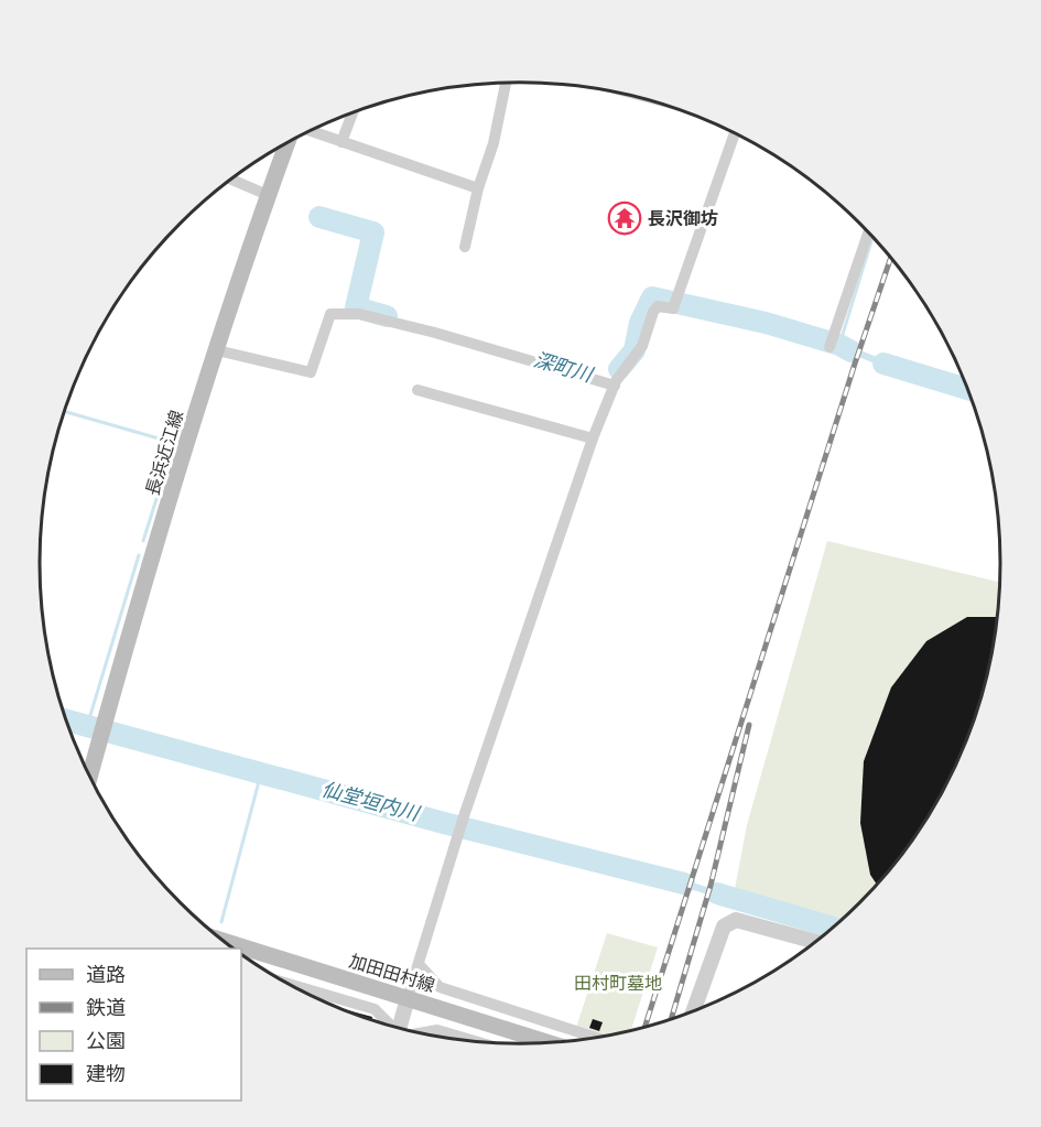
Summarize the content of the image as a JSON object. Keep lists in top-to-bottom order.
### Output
{
  "streets": {
    "main road": ["長浜近江線", "加田田村線"]
  },
  "water": ["深町川", "仙堂垣内川"],
  "parks": ["田村町墓地"],
  "places": {
    "temple": ["長沢御坊"]
  },
  "legend": [
    "道路",
    "鉄道",
    "公園",
    "建物"
  ]
}
